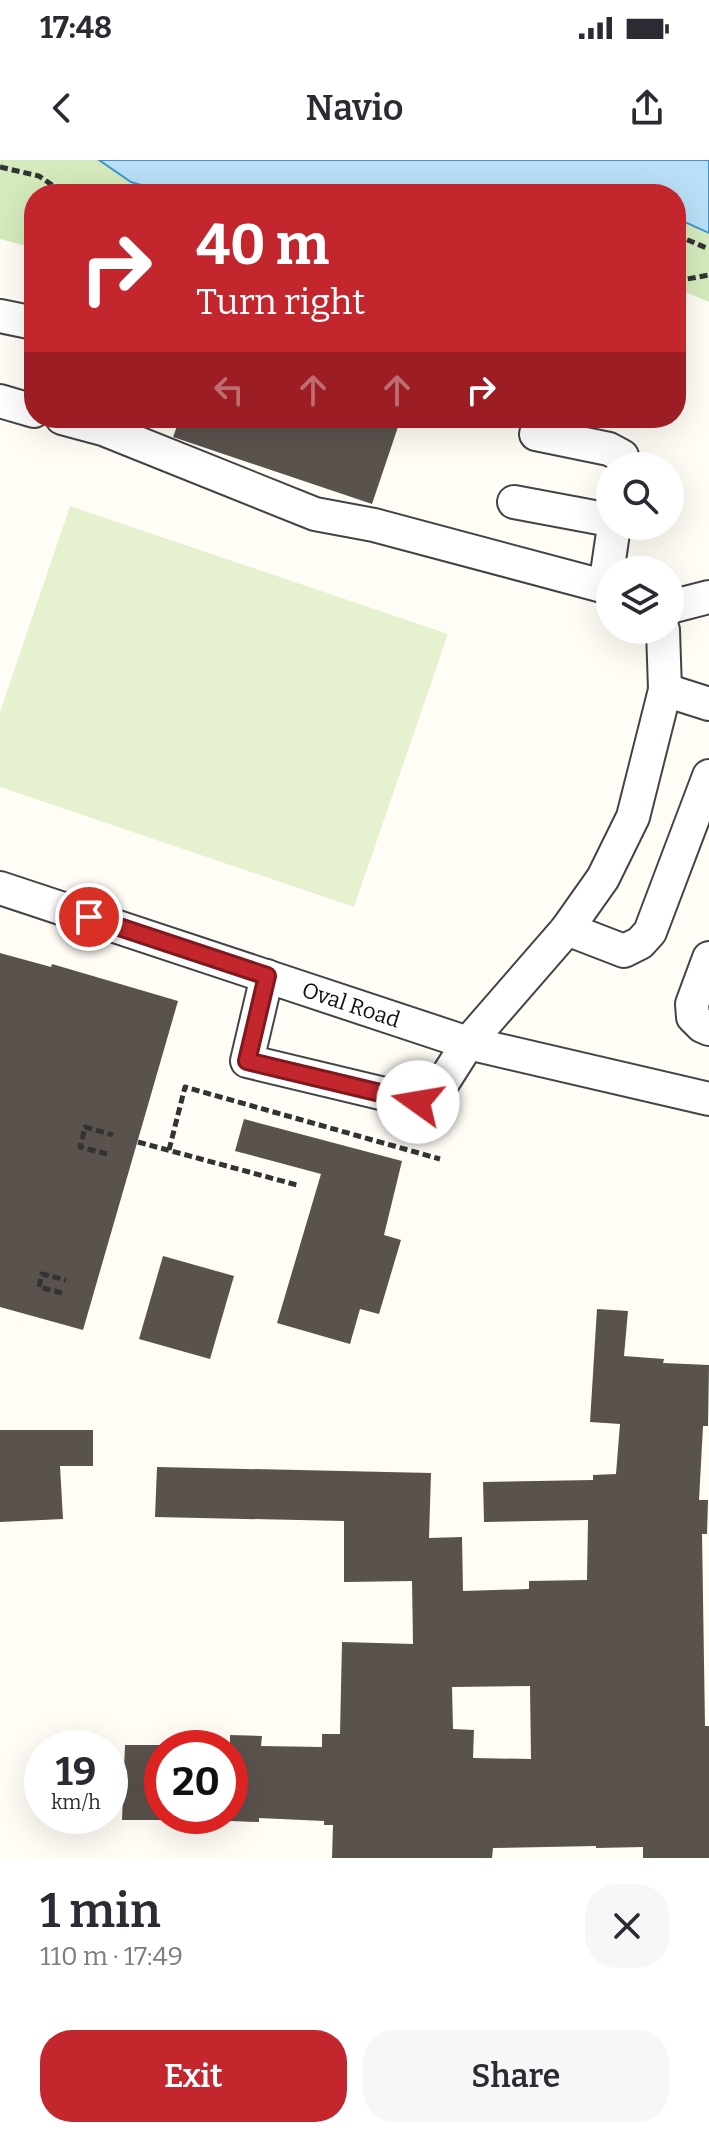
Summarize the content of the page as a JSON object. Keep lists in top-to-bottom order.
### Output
{
  "streets": {
    "lane": ["Oval Road"]
  },
  "page": {
    "status": "17:48",
    "header": "Navio",
    "turn": ["40 m", "Turn right"],
    "speed": "19 km/h",
    "limit": "20",
    "heading": ["1 min", "110 m · 17:49"],
    "buttons": ["Exit", "Share"]
  }
}
